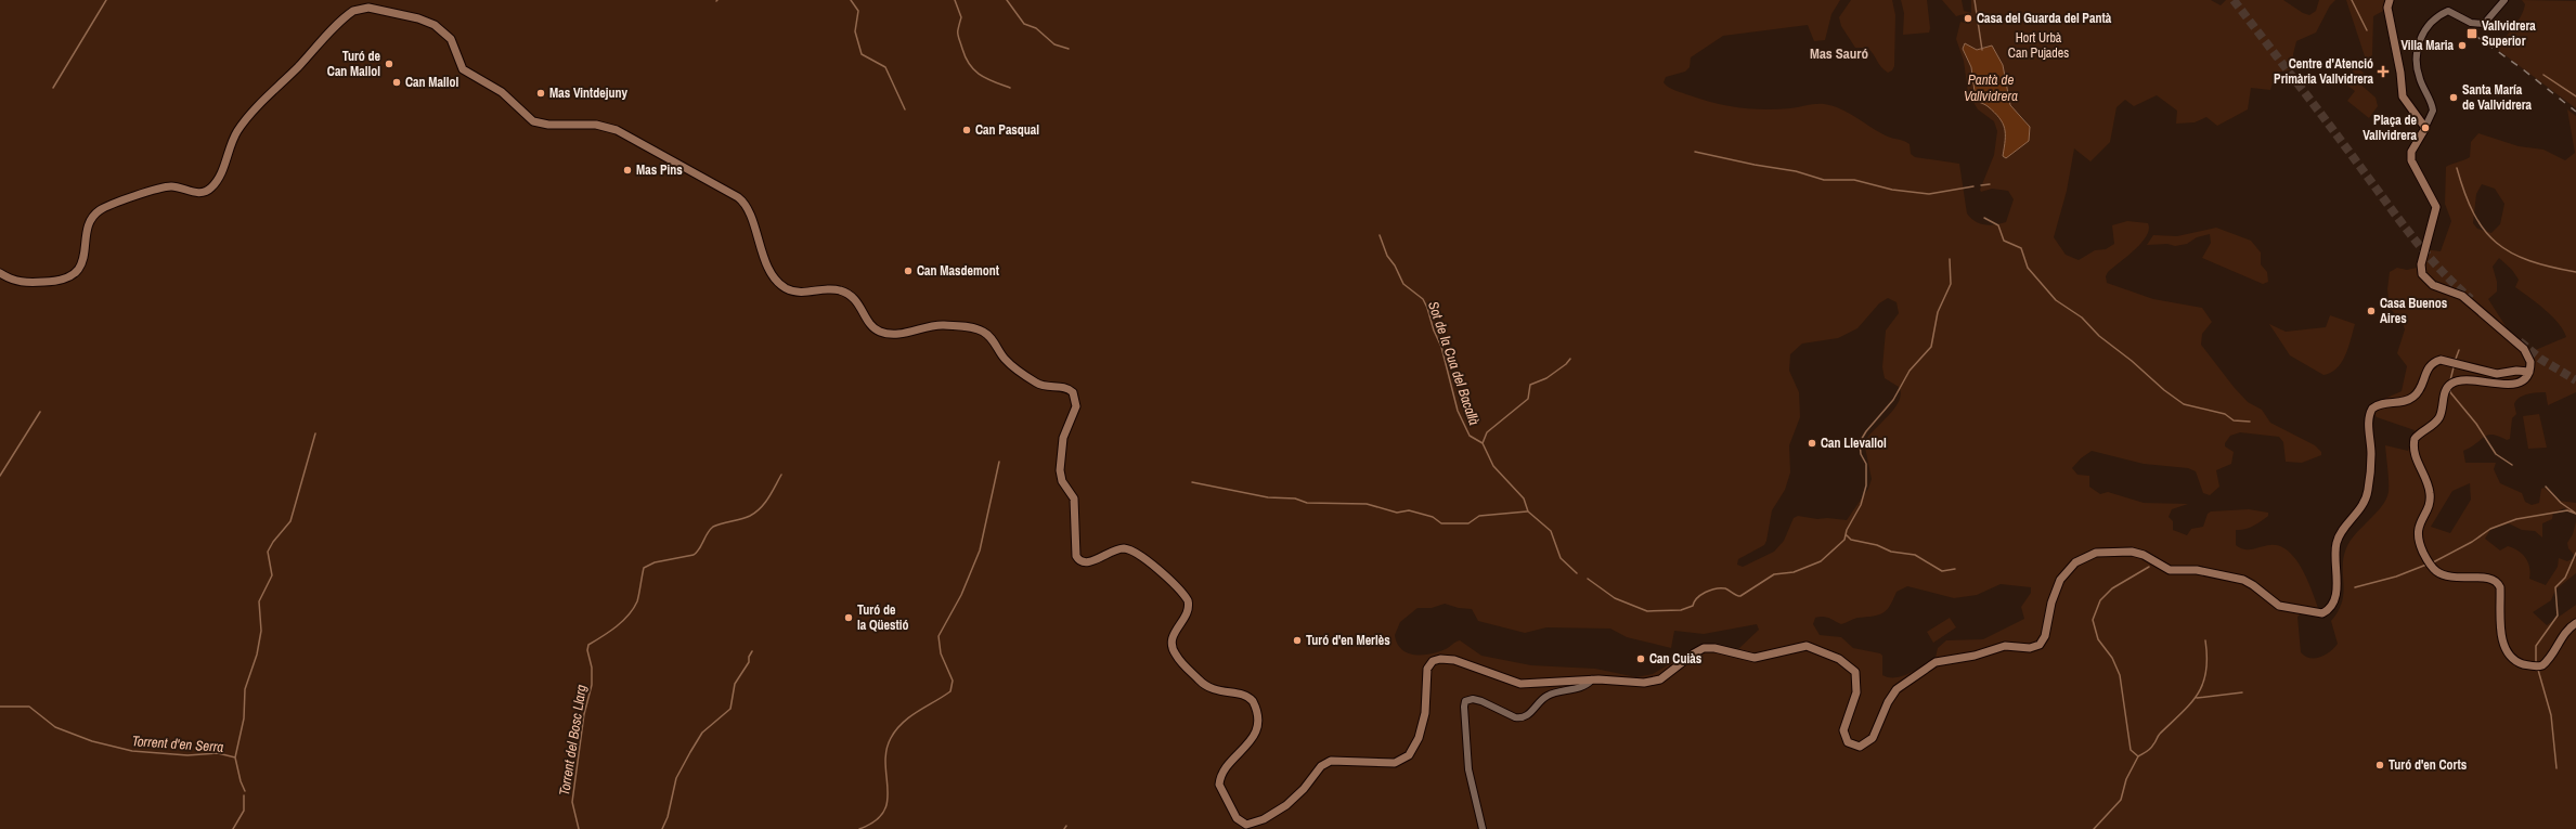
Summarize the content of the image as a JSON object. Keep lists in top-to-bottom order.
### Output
{
  "districts": ["Mas Sauró"],
  "water": [
    "Pantà de Vallvidrera",
    "Sot de la Cua del Bacallà",
    "Torrent del Bosc Llarg",
    "Torrent d'en Serra"
  ],
  "parks": ["Hort Urbà Can Pujades"],
  "places": {
    "other": [
      "Casa del Guarda del Pantà",
      "Villa Maria",
      "Turó de Can Mallol",
      "Can Mallol",
      "Mas Vintdejuny",
      "Santa María de Vallvidrera",
      "Plaça de Vallvidrera",
      "Can Pasqual",
      "Mas Pins",
      "Can Masdemont",
      "Casa Buenos Aires",
      "Can Llevallol",
      "Turó de la Qüestió",
      "Turó d'en Merlès",
      "Can Cuiàs",
      "Turó d'en Corts"
    ],
    "transit": ["Vallvidrera Superior"],
    "health": ["Centre d'Atenció Primària Vallvidrera"]
  }
}
